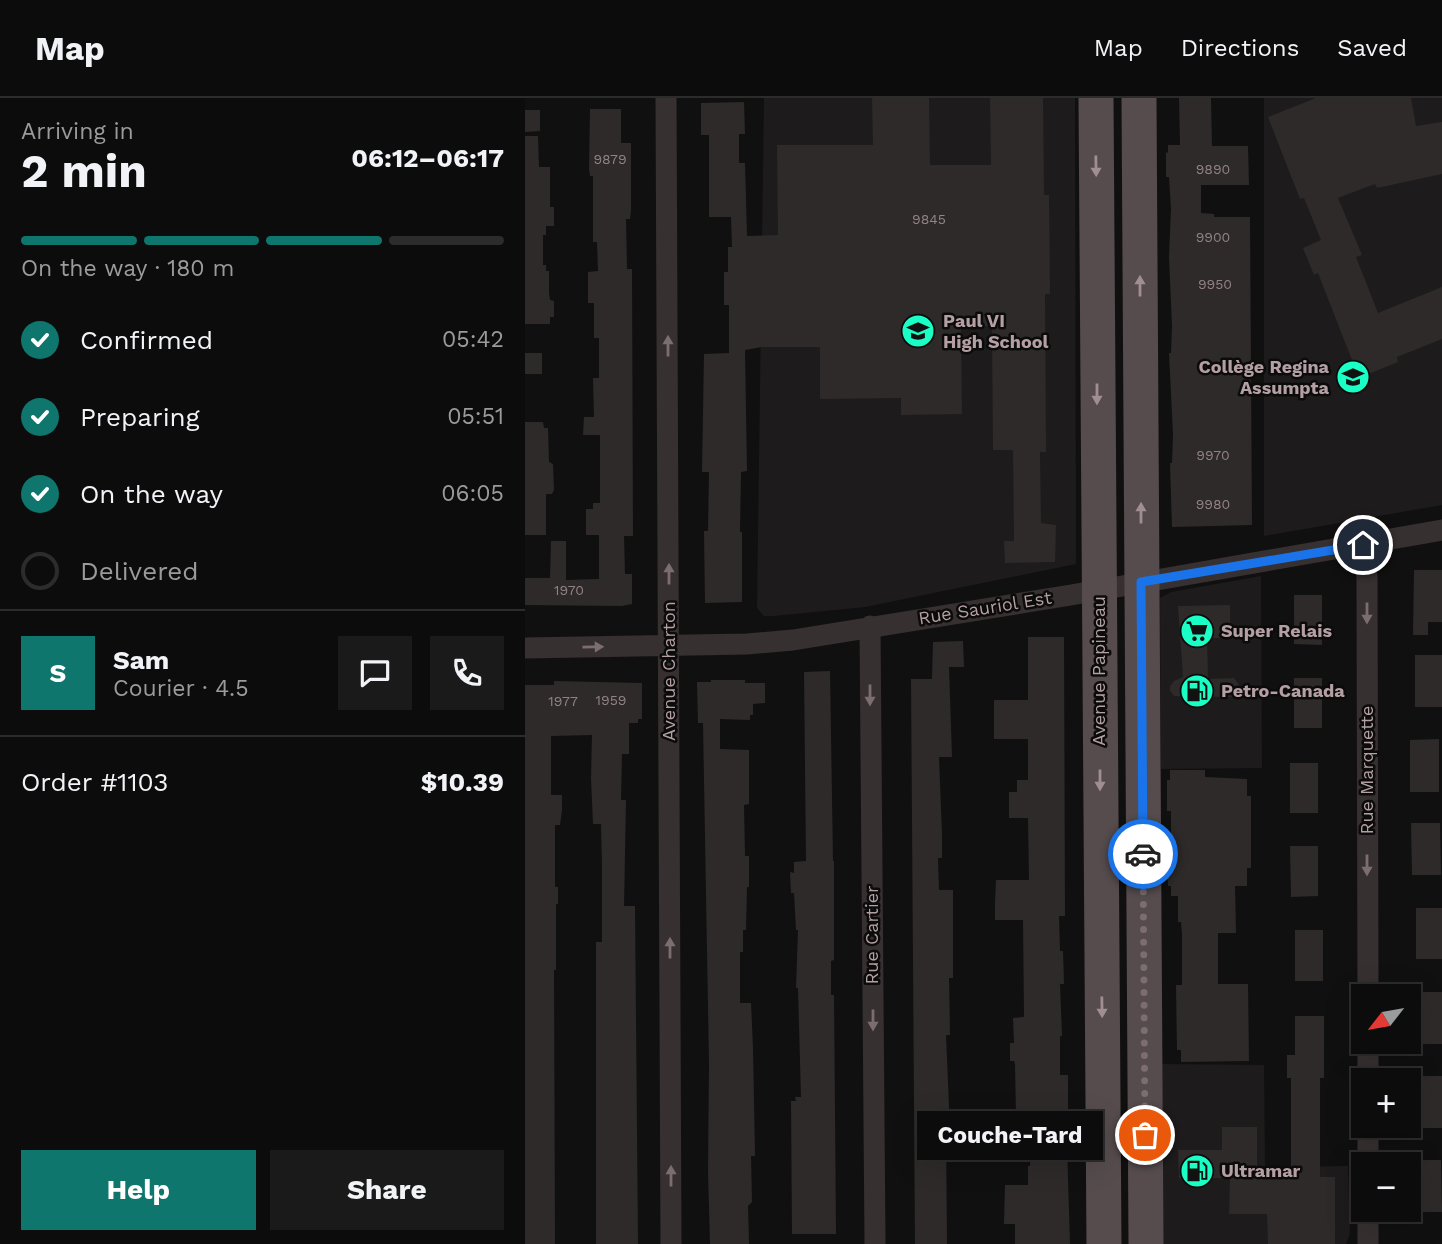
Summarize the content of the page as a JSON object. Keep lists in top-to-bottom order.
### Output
{
  "streets": {
    "main road": ["Avenue Papineau"],
    "street": [
      "Rue Sauriol Est",
      "Avenue Charton",
      "Rue Marquette",
      "Rue Cartier"
    ]
  },
  "crossings": [
    ["Rue Sauriol Est", "Avenue Charton"],
    ["Rue Sauriol Est", "Avenue Papineau"],
    ["Rue Sauriol Est", "Rue Marquette"],
    ["Rue Sauriol Est", "Rue Cartier"]
  ],
  "one_way": ["Avenue Charton", "Rue Marquette", "Rue Cartier"],
  "places": {
    "school or university": ["Paul VI High School", "Collège Regina Assumpta"],
    "supermarket": ["Super Relais"],
    "fuel station": ["Petro-Canada", "Ultramar"],
    "other": ["Couche-Tard"]
  },
  "house_numbers": [
    "9879",
    "9890",
    "9845",
    "9900",
    "9950",
    "9970",
    "9980",
    "1970",
    "1959",
    "1977"
  ],
  "north": "bottom left",
  "page": {
    "header": "Map",
    "nav": ["Map", "Directions", "Saved"],
    "heading": ["2 min", "Arriving in", "06:12–06:17"],
    "panel": [
      "Sam",
      "Courier · 4.5",
      "Order #1103",
      "$10.39"
    ],
    "bar": "On the way · 180 m",
    "list": [
      ["Confirmed", "05:42"],
      ["Preparing", "05:51"],
      ["On the way", "06:05"],
      "Delivered"
    ],
    "round": "S",
    "map_buttons": ["+", "−"],
    "bubble": "Couche-Tard",
    "buttons": ["Help", "Share"]
  }
}
